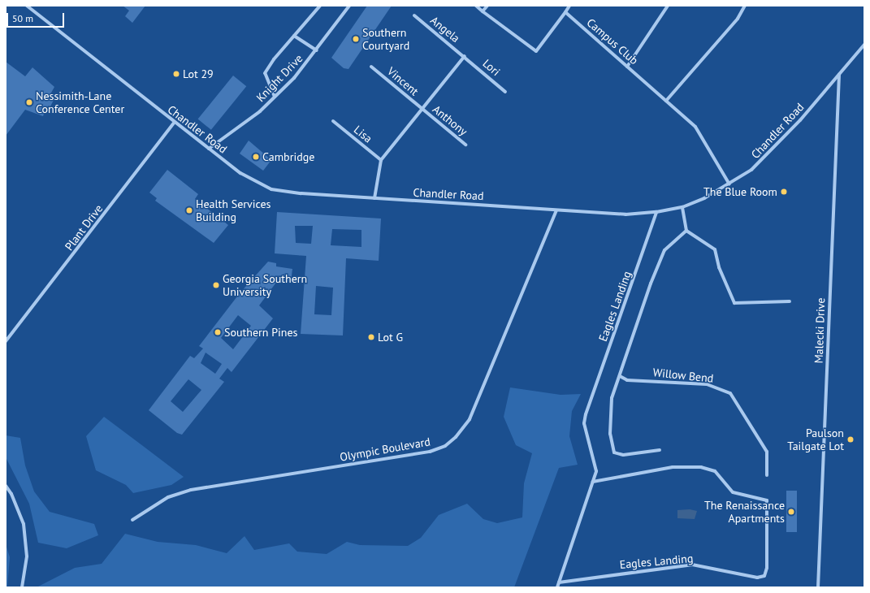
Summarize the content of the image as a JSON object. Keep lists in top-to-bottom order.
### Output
{
  "streets": {
    "street": [
      "Angela",
      "Campus Club",
      "Lori",
      "Knight Drive",
      "Vincent",
      "Anthony",
      "Chandler Road",
      "Lisa",
      "Plant Drive",
      "Eagles Landing",
      "Malecki Drive",
      "Willow Bend",
      "Olympic Boulevard"
    ]
  },
  "crossings": [
    ["Angela", "Lori"],
    ["Campus Club", "Chandler Road"],
    ["Knight Drive", "Chandler Road"],
    ["Vincent", "Anthony"],
    ["Chandler Road", "Plant Drive"],
    ["Chandler Road", "Eagles Landing"],
    ["Chandler Road", "Malecki Drive"],
    ["Chandler Road", "Olympic Boulevard"]
  ],
  "places": [
    "Southern Courtyard",
    "Lot 29",
    "Nessimith-Lane Conference Center",
    "Cambridge",
    "The Blue Room",
    "Health Services Building",
    "Georgia Southern University",
    "Southern Pines",
    "Lot G",
    "Paulson Tailgate Lot",
    "The Renaissance Apartments"
  ],
  "scale_bar": "50 m"
}
